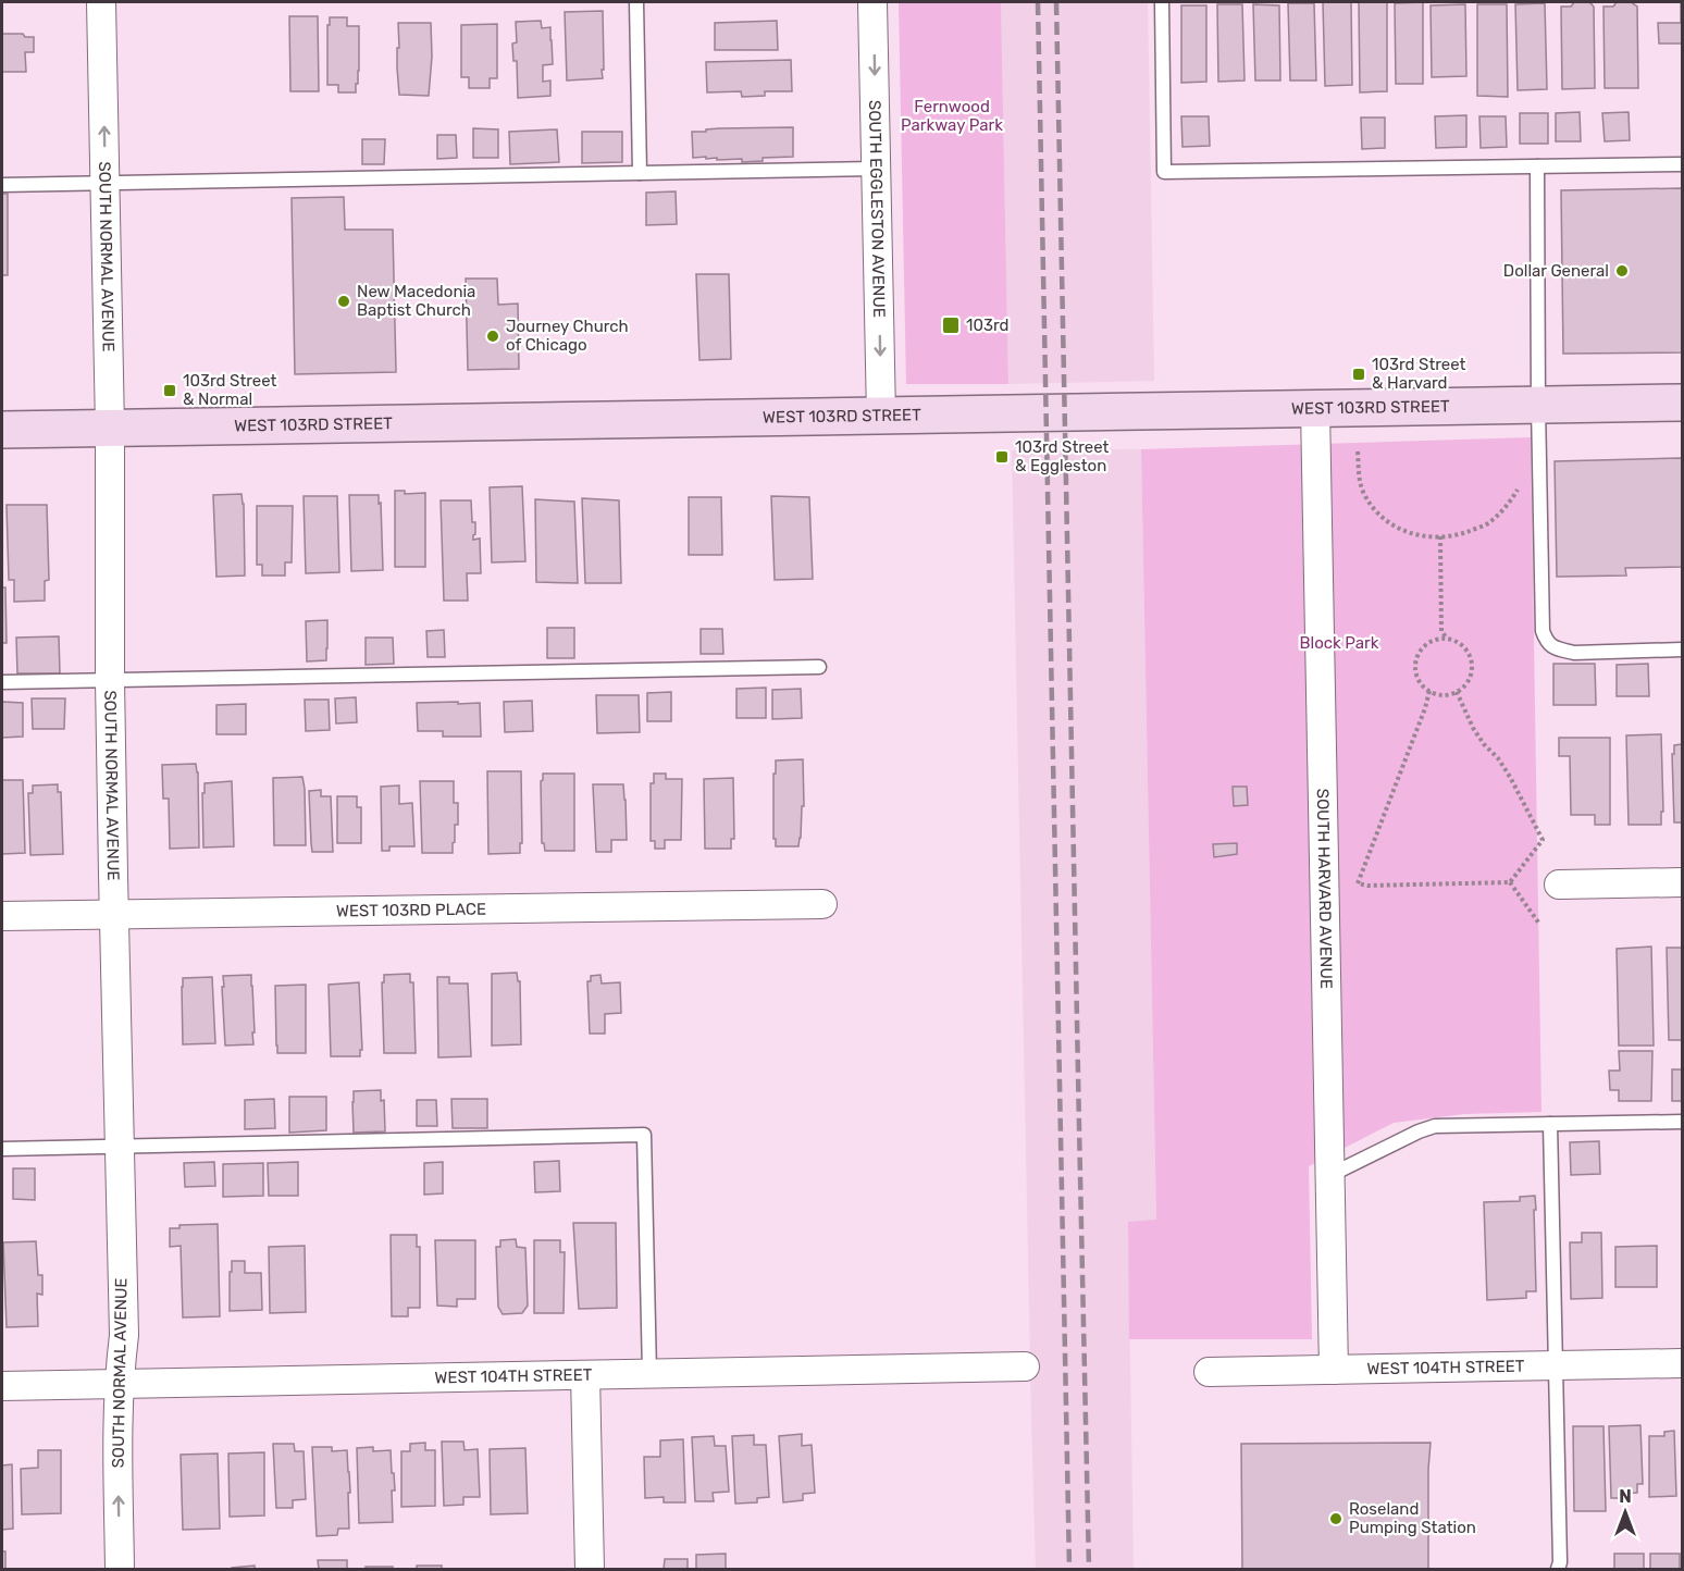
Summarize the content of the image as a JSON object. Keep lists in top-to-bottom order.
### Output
{
  "streets": {
    "main road": ["WEST 103RD STREET"],
    "street": [
      "SOUTH EGGLESTON AVENUE",
      "SOUTH NORMAL AVENUE",
      "SOUTH HARVARD AVENUE",
      "WEST 103RD PLACE",
      "WEST 104TH STREET"
    ]
  },
  "crossings": [
    ["SOUTH EGGLESTON AVENUE", "WEST 103RD STREET"],
    ["SOUTH NORMAL AVENUE", "WEST 103RD STREET"],
    ["SOUTH NORMAL AVENUE", "WEST 103RD PLACE"],
    ["SOUTH NORMAL AVENUE", "WEST 104TH STREET"],
    ["WEST 103RD STREET", "SOUTH HARVARD AVENUE"],
    ["SOUTH HARVARD AVENUE", "WEST 104TH STREET"]
  ],
  "one_way": ["SOUTH EGGLESTON AVENUE"],
  "parks": ["Fernwood Parkway Park", "Block Park"],
  "places": {
    "other": [
      "Dollar General",
      "New Macedonia Baptist Church",
      "Journey Church of Chicago",
      "Roseland Pumping Station"
    ],
    "transit": [
      "103rd",
      "103rd Street & Harvard",
      "103rd Street & Normal",
      "103rd Street & Eggleston"
    ]
  },
  "north": "top"
}
